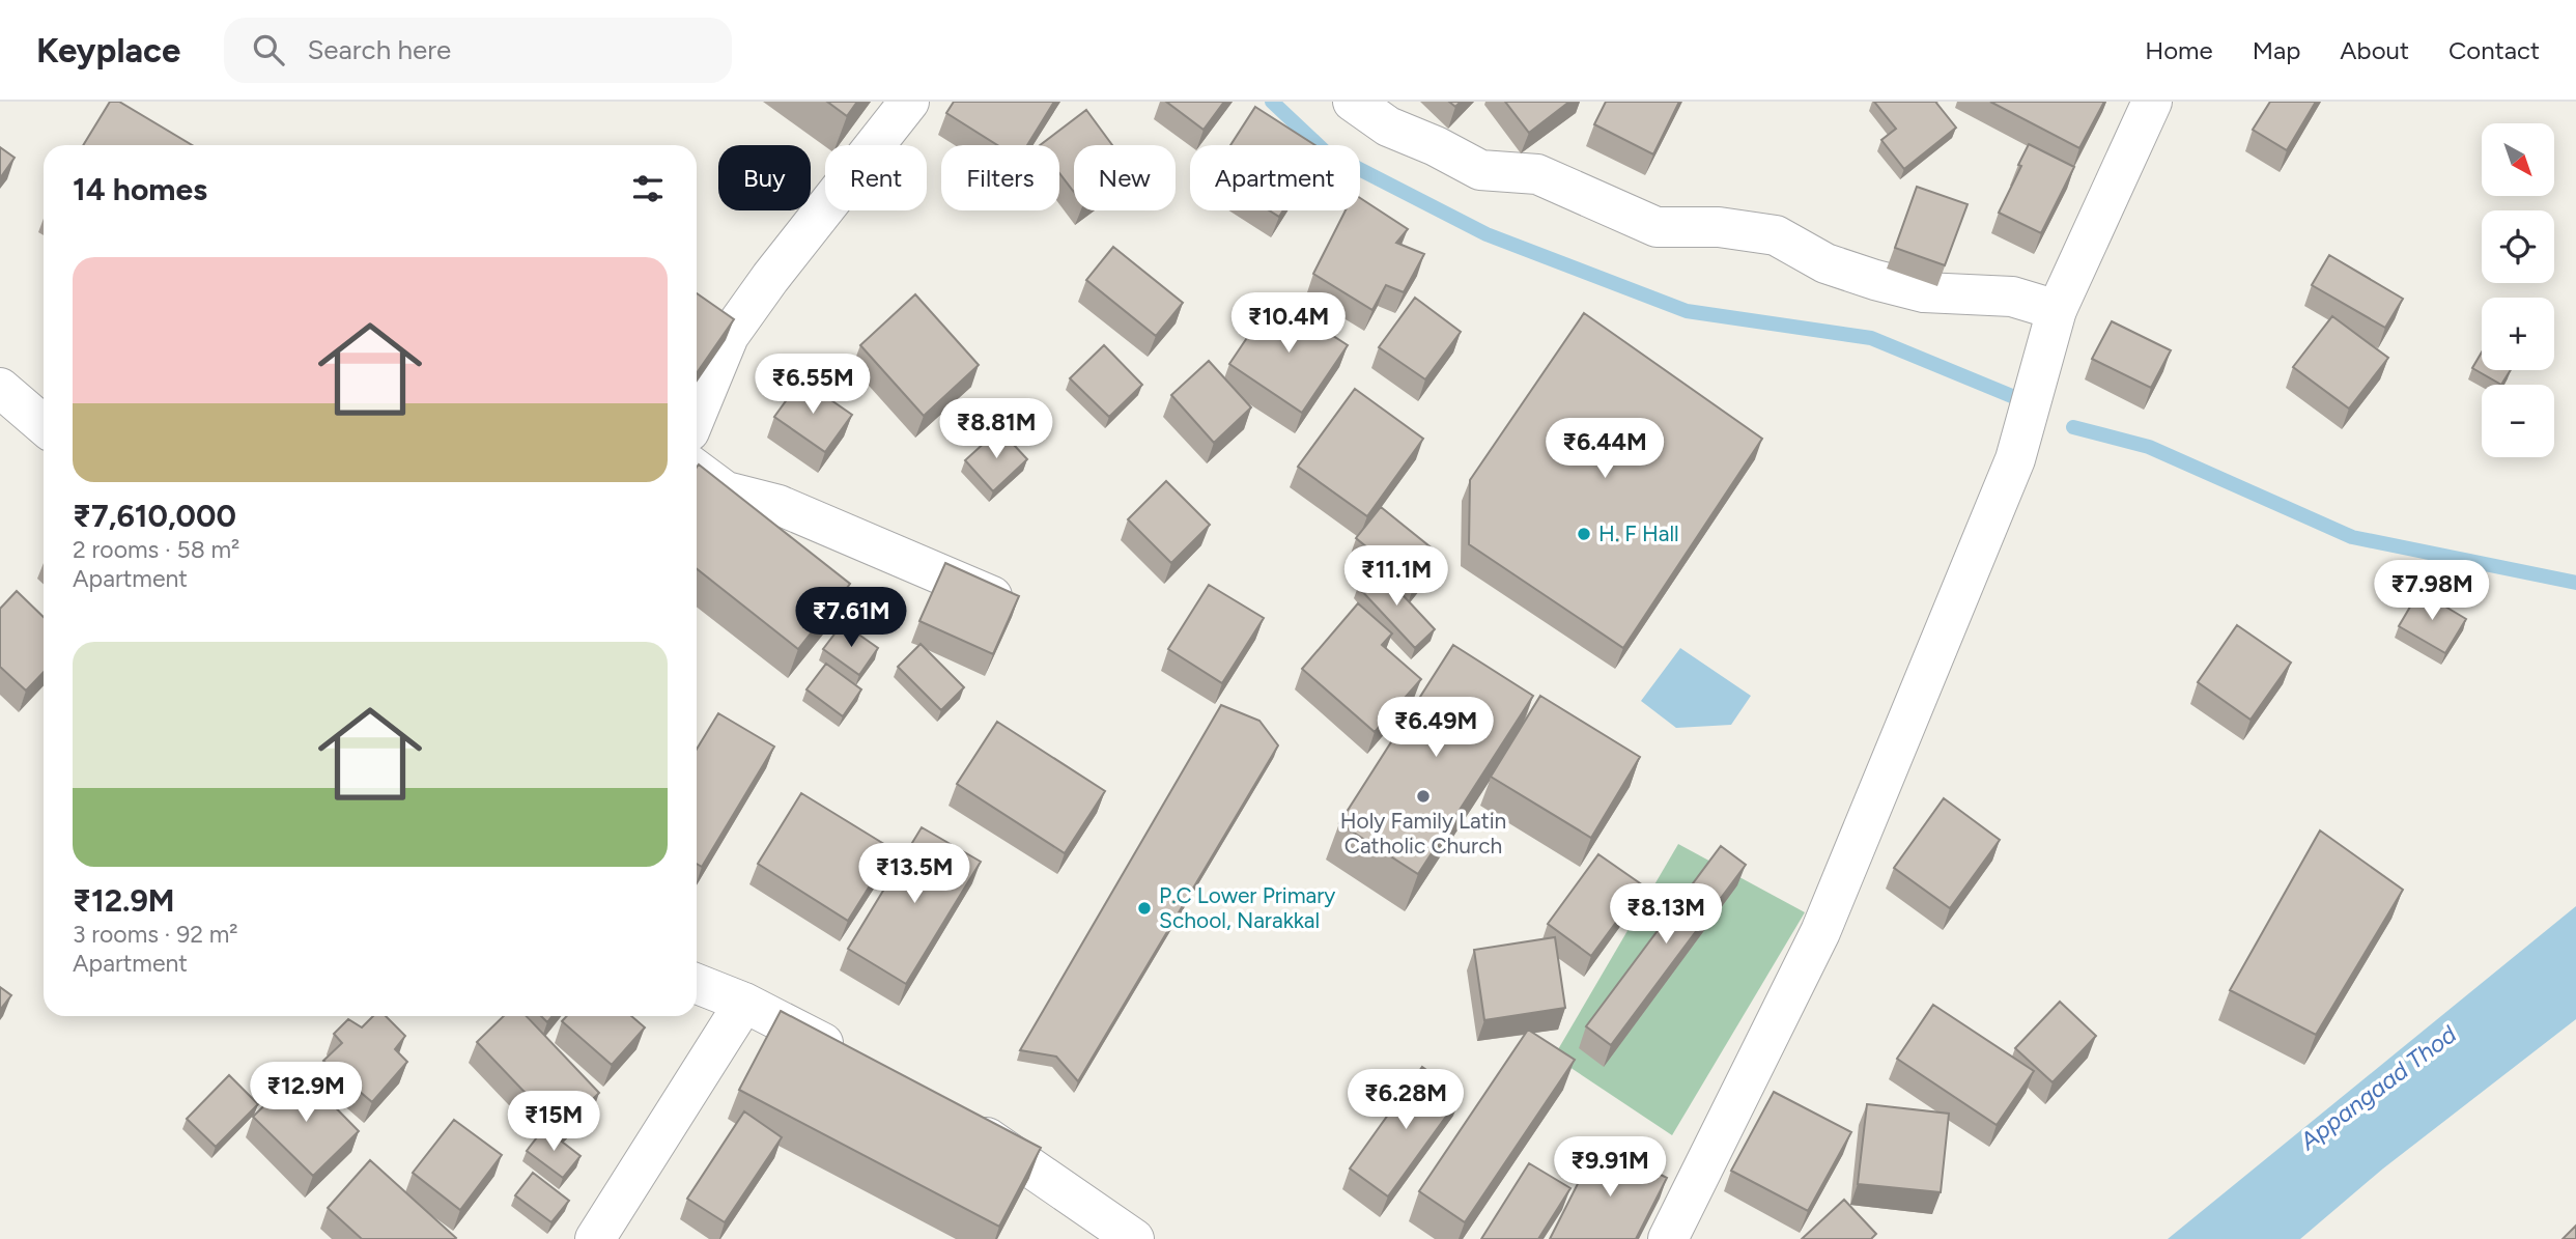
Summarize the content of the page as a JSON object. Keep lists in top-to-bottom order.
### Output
{
  "water": ["Appangaad Thod"],
  "places": ["H. F Hall", "Holy Family Latin Catholic Church", "P.C Lower Primary School, Narakkal"],
  "north": "bottom right",
  "page": {
    "header": "Keyplace",
    "search": "Search here",
    "nav": [
      "Home",
      "Map",
      "About",
      "Contact"
    ],
    "map_buttons": ["+", "−"],
    "chip": [
      "Buy",
      "Rent",
      "Filters",
      "New",
      "Apartment"
    ],
    "heading": "14 homes",
    "list": [
      {
        "name": "₹7,610,000",
        "note": "2 rooms · 58 m² · Apartment"
      },
      {
        "name": "₹12.9M",
        "note": "3 rooms · 92 m² · Apartment"
      }
    ],
    "price": [
      "₹10.4M",
      "₹6.55M",
      "₹8.81M",
      "₹6.44M",
      "₹11.1M",
      "₹7.98M",
      "₹7.61M",
      "₹6.49M",
      "₹13.5M",
      "₹8.13M",
      "₹12.9M",
      "₹6.28M",
      "₹15M",
      "₹9.91M"
    ]
  }
}
